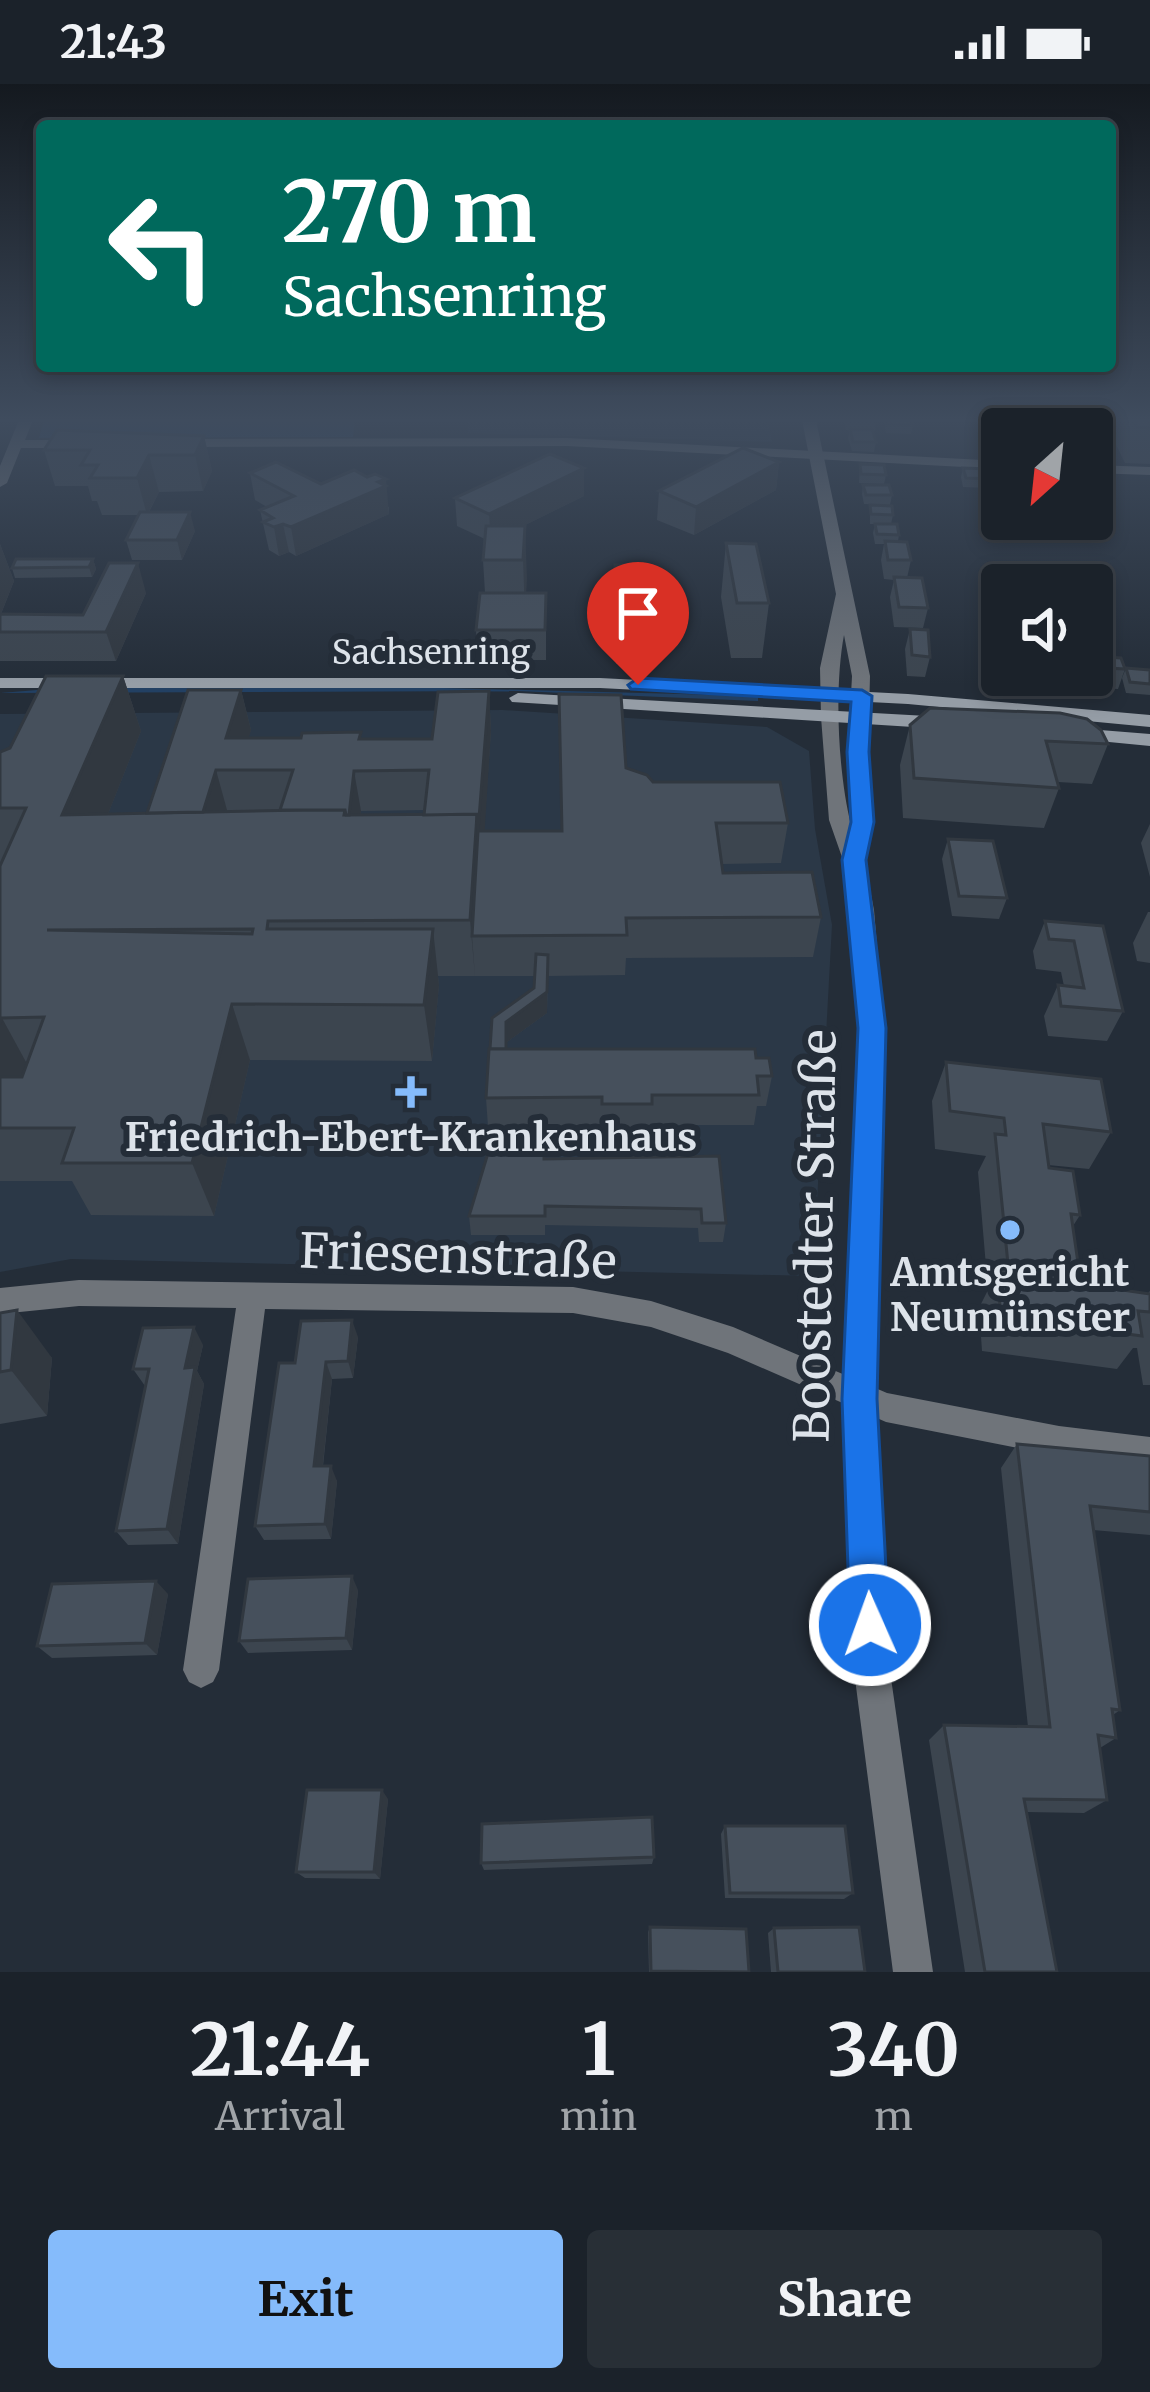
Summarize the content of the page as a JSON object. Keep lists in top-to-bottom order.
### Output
{
  "streets": {
    "main road": ["Sachsenring"],
    "street": ["Boostedter Straße", "Friesenstraße"]
  },
  "crossings": [
    ["Sachsenring", "Boostedter Straße"],
    ["Boostedter Straße", "Friesenstraße"]
  ],
  "places": {
    "health": ["Friedrich-Ebert-Krankenhaus"],
    "other": ["Amtsgericht Neumünster"]
  },
  "north": "bottom left",
  "page": {
    "status": "21:43",
    "turn": ["270 m", "Sachsenring"],
    "eta": [
      "21:44",
      "Arrival",
      "1",
      "min",
      "340",
      "m"
    ],
    "buttons": ["Exit", "Share"]
  }
}
